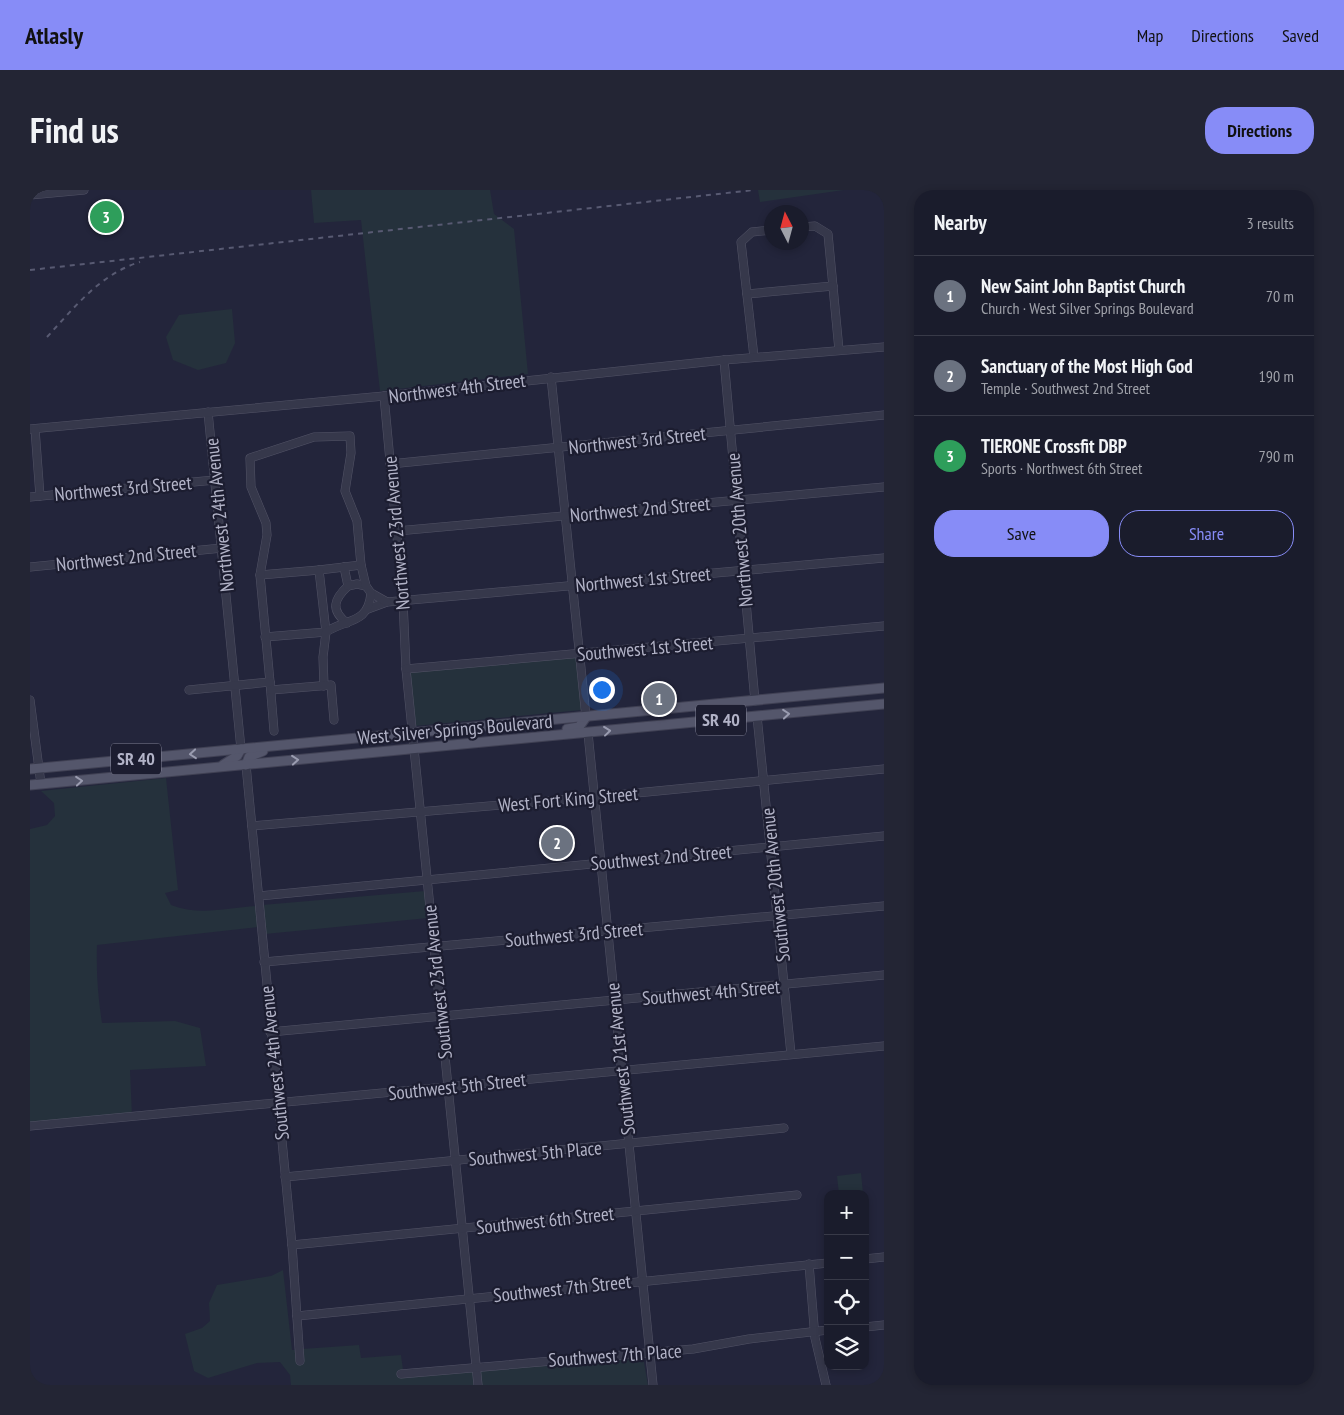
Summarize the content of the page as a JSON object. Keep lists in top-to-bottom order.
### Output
{
  "streets": {
    "main road": ["SR 40", "West Silver Springs Boulevard"],
    "street": [
      "Northwest 4th Street",
      "Northwest 3rd Street",
      "Northwest 2nd Street",
      "Northwest 24th Avenue",
      "Northwest 20th Avenue",
      "Northwest 23rd Avenue",
      "Northwest 1st Street",
      "Southwest 1st Street",
      "West Fort King Street",
      "Southwest 2nd Street",
      "Southwest 20th Avenue",
      "Southwest 3rd Street",
      "Southwest 23rd Avenue",
      "Southwest 4th Street",
      "Southwest 21st Avenue",
      "Southwest 24th Avenue",
      "Southwest 5th Street",
      "Southwest 5th Place",
      "Southwest 6th Street",
      "Southwest 7th Street",
      "Southwest 7th Place"
    ]
  },
  "crossings": [
    ["Northwest 4th Street", "Northwest 24th Avenue"],
    ["Northwest 4th Street", "Northwest 20th Avenue"],
    ["Northwest 4th Street", "Northwest 23rd Avenue"],
    ["Northwest 3rd Street", "Northwest 24th Avenue"],
    ["Northwest 3rd Street", "Northwest 20th Avenue"],
    ["Northwest 3rd Street", "Northwest 23rd Avenue"],
    ["Northwest 2nd Street", "Northwest 24th Avenue"],
    ["Northwest 2nd Street", "Northwest 20th Avenue"],
    ["Northwest 2nd Street", "Northwest 23rd Avenue"],
    ["Northwest 20th Avenue", "Northwest 1st Street"],
    ["Northwest 20th Avenue", "Southwest 1st Street"],
    ["Northwest 20th Avenue", "West Silver Springs Boulevard"],
    ["Northwest 23rd Avenue", "Northwest 1st Street"],
    ["Northwest 23rd Avenue", "Southwest 1st Street"],
    ["Northwest 23rd Avenue", "Southwest 23rd Avenue"],
    ["Southwest 1st Street", "Southwest 23rd Avenue"],
    ["West Silver Springs Boulevard", "Southwest 20th Avenue"],
    ["West Silver Springs Boulevard", "Southwest 23rd Avenue"],
    ["West Silver Springs Boulevard", "Southwest 21st Avenue"],
    ["West Silver Springs Boulevard", "Southwest 24th Avenue"],
    ["West Fort King Street", "Southwest 20th Avenue"],
    ["West Fort King Street", "Southwest 23rd Avenue"],
    ["West Fort King Street", "Southwest 21st Avenue"],
    ["West Fort King Street", "Southwest 24th Avenue"],
    ["Southwest 2nd Street", "Southwest 20th Avenue"],
    ["Southwest 2nd Street", "Southwest 23rd Avenue"],
    ["Southwest 2nd Street", "Southwest 21st Avenue"],
    ["Southwest 2nd Street", "Southwest 24th Avenue"],
    ["Southwest 20th Avenue", "Southwest 3rd Street"],
    ["Southwest 20th Avenue", "Southwest 4th Street"],
    ["Southwest 20th Avenue", "Southwest 5th Street"],
    ["Southwest 3rd Street", "Southwest 23rd Avenue"],
    ["Southwest 3rd Street", "Southwest 21st Avenue"],
    ["Southwest 3rd Street", "Southwest 24th Avenue"],
    ["Southwest 23rd Avenue", "Southwest 4th Street"],
    ["Southwest 23rd Avenue", "Southwest 5th Street"],
    ["Southwest 23rd Avenue", "Southwest 5th Place"],
    ["Southwest 23rd Avenue", "Southwest 6th Street"],
    ["Southwest 23rd Avenue", "Southwest 7th Street"],
    ["Southwest 23rd Avenue", "Southwest 7th Place"],
    ["Southwest 4th Street", "Southwest 21st Avenue"],
    ["Southwest 4th Street", "Southwest 24th Avenue"],
    ["Southwest 21st Avenue", "Southwest 5th Street"],
    ["Southwest 21st Avenue", "Southwest 5th Place"],
    ["Southwest 21st Avenue", "Southwest 6th Street"],
    ["Southwest 21st Avenue", "Southwest 7th Street"],
    ["Southwest 21st Avenue", "Southwest 7th Place"],
    ["Southwest 24th Avenue", "Southwest 5th Street"],
    ["Southwest 24th Avenue", "Southwest 5th Place"],
    ["Southwest 24th Avenue", "Southwest 6th Street"],
    ["Southwest 24th Avenue", "Southwest 7th Street"]
  ],
  "north": "top",
  "page": {
    "header": "Atlasly",
    "nav": ["Map", "Directions", "Saved"],
    "title": "Find us",
    "buttons": [
      "Directions",
      ["Save", "Share"]
    ],
    "heading": ["Nearby", "3 results"],
    "pins": ["3", "1", "2"],
    "list": [
      {
        "mark": "1",
        "name": "New Saint John Baptist Church",
        "note": "Church · West Silver Springs Boulevard",
        "value": "70 m"
      },
      {
        "mark": "2",
        "name": "Sanctuary of the Most High God",
        "note": "Temple · Southwest 2nd Street",
        "value": "190 m"
      },
      {
        "mark": "3",
        "name": "TIERONE Crossfit DBP",
        "note": "Sports · Northwest 6th Street",
        "value": "790 m"
      }
    ],
    "map_buttons": ["+", "−"]
  }
}
